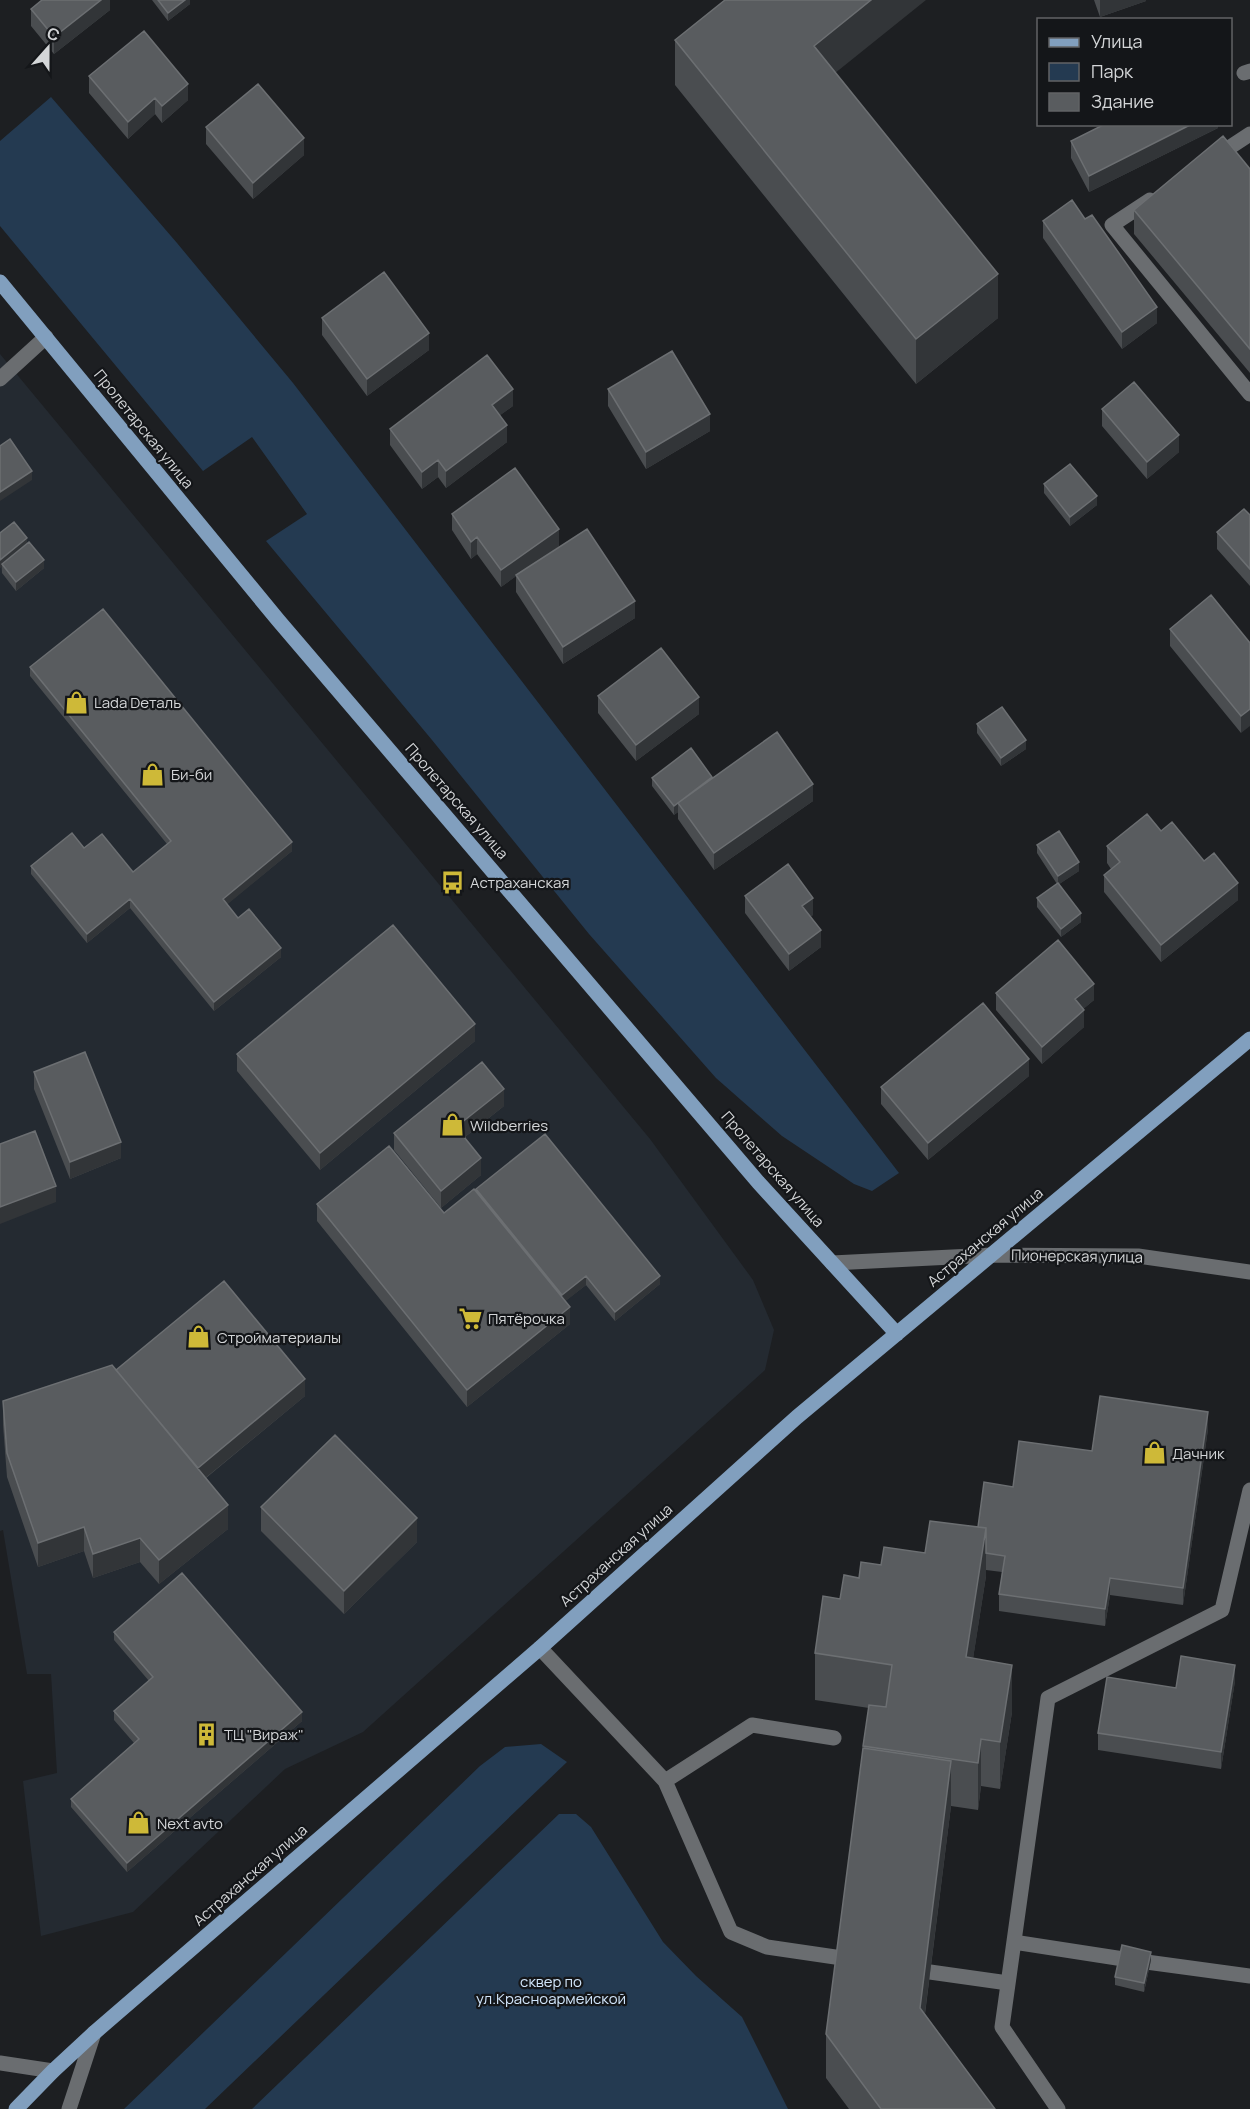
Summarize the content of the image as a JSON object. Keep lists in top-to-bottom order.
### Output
{
  "streets": {
    "main road": ["Пролетарская улица", "Астраханская улица", "Пионерская улица"]
  },
  "crossings": [
    ["Пролетарская улица", "Астраханская улица"],
    ["Пролетарская улица", "Пионерская улица"],
    ["Астраханская улица", "Пионерская улица"]
  ],
  "parks": ["сквер по ул.Красноармейской"],
  "places": {
    "shop": [
      "Lada Dеталь",
      "Би-би",
      "Wildberries",
      "Стройматериалы",
      "Дачник",
      "Next avto"
    ],
    "bus stop": ["Астраханская"],
    "supermarket": ["Пятёрочка"],
    "building": ["ТЦ \"Вираж\""]
  },
  "legend": ["Улица", "Парк", "Здание"],
  "north": "top"
}
